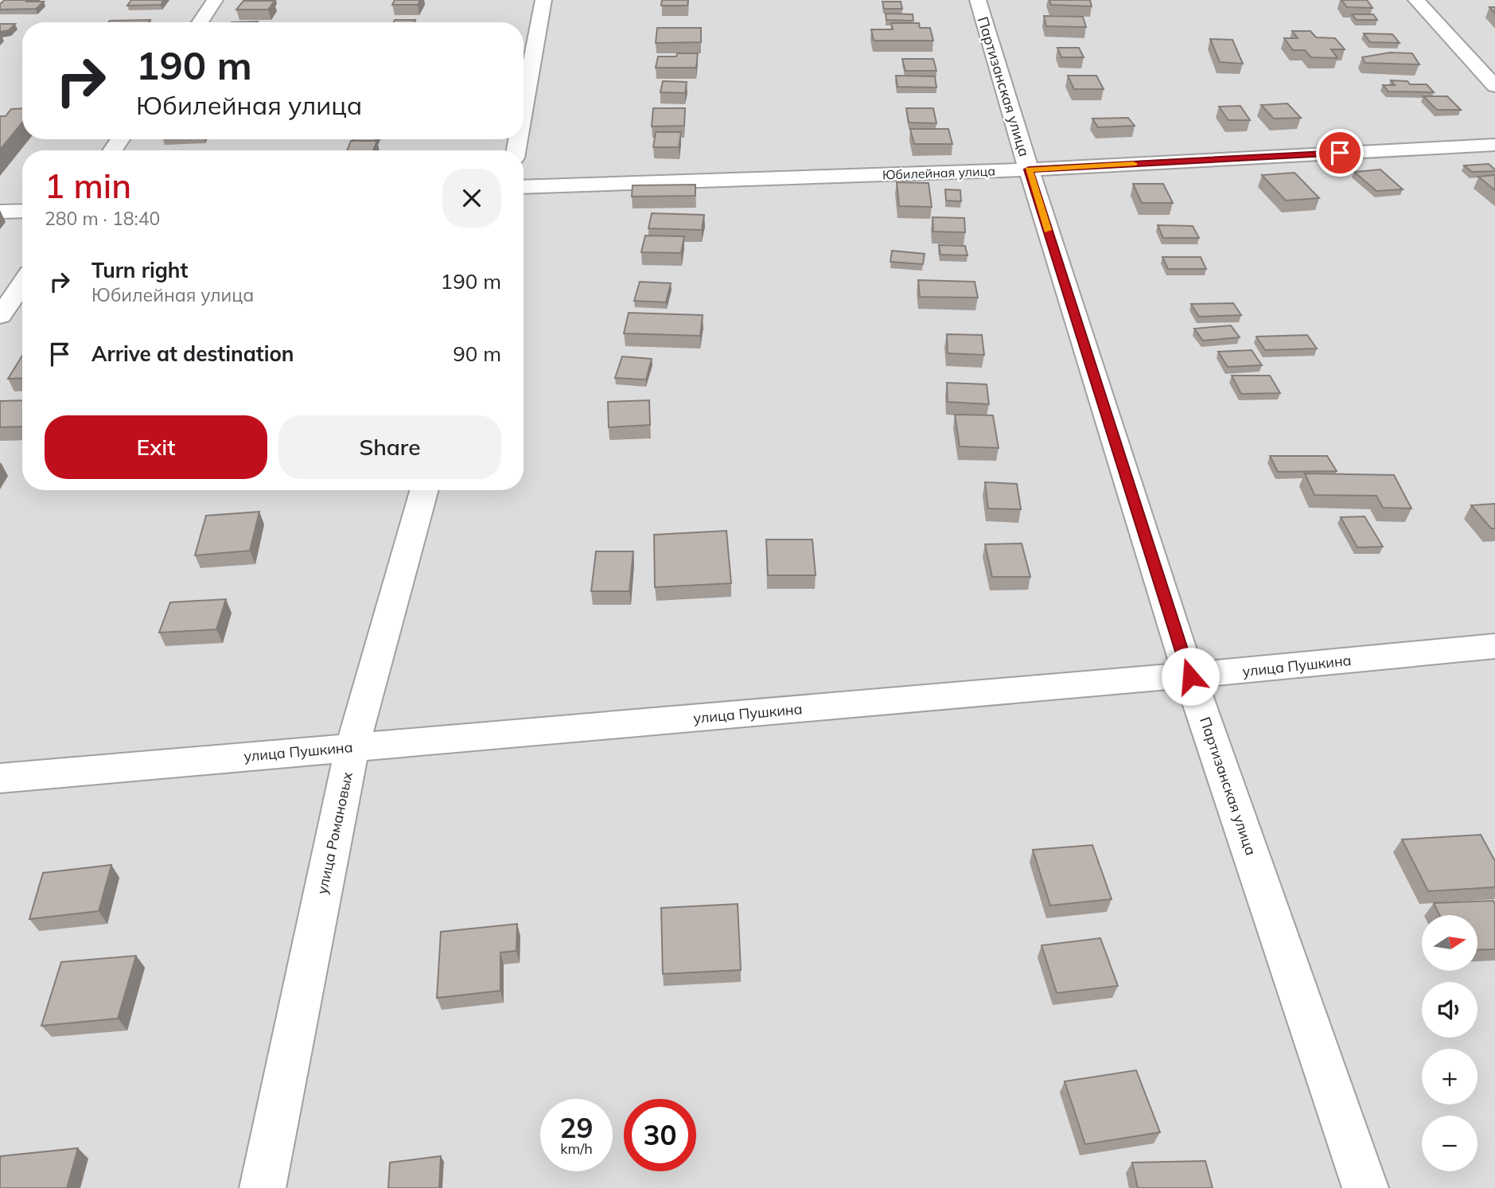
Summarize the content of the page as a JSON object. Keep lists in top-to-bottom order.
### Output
{
  "streets": {
    "street": [
      "Партизанская улица",
      "Юбилейная улица",
      "улица Пушкина",
      "улица Романовых"
    ]
  },
  "crossings": [
    ["Партизанская улица", "Юбилейная улица"],
    ["Партизанская улица", "улица Пушкина"],
    ["улица Пушкина", "улица Романовых"]
  ],
  "north": "right",
  "page": {
    "turn": ["190 m", "Юбилейная улица"],
    "heading": ["1 min", "280 m · 18:40"],
    "list": [
      {
        "name": "Turn right",
        "note": "Юбилейная улица",
        "value": "190 m"
      },
      {
        "name": "Arrive at destination",
        "value": "90 m"
      }
    ],
    "buttons": ["Exit", "Share"],
    "map_buttons": ["+", "−"],
    "speed": "29 km/h",
    "limit": "30"
  }
}
